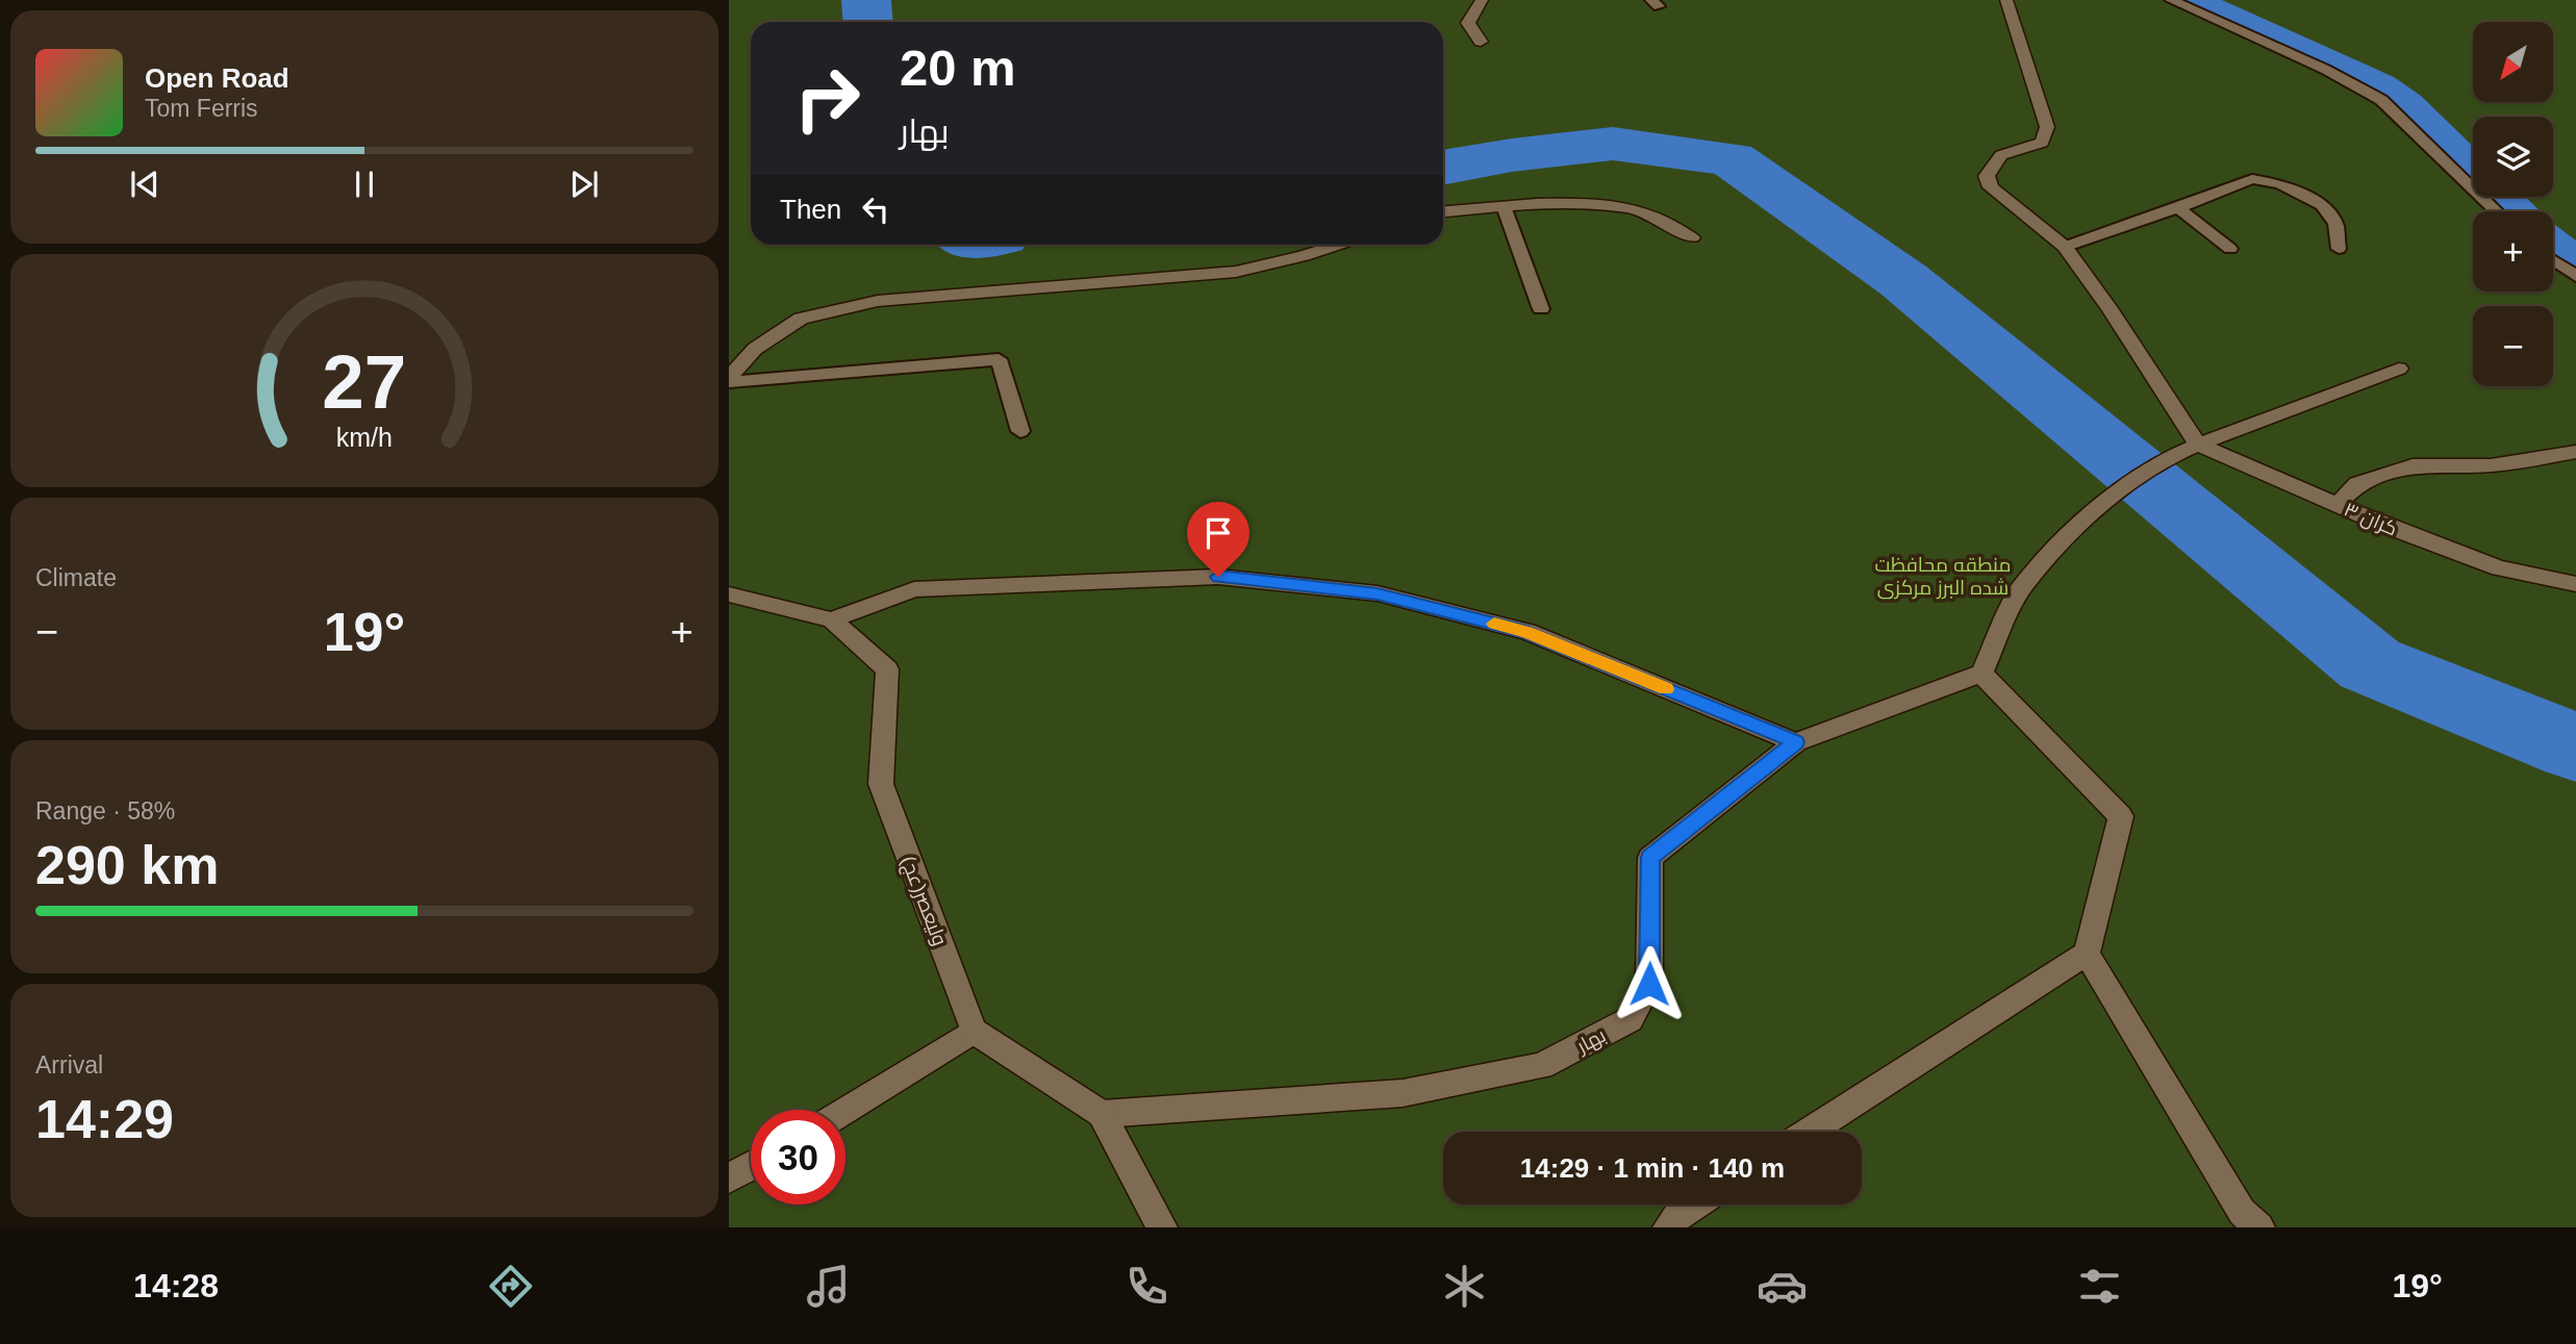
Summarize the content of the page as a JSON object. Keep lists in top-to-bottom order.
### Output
{
  "streets": {
    "street": ["کران ۳", "ولیعصر(عج)", "بهار"]
  },
  "parks": ["منطقه محافظت شده البرز مرکزی"],
  "north": "bottom left",
  "page": {
    "map_buttons": ["+", "−"],
    "turn": ["20 m", "بهار"],
    "song": ["Open Road", "Tom Ferris"],
    "then": "Then",
    "tile": [
      "Climate",
      ["Range · 58%", "290 km"],
      ["Arrival", "14:29"]
    ],
    "heat": ["−", "19°", "+"],
    "limit": "30",
    "trip": "14:29 · 1 min · 140 m",
    "tabs": ["14:28", "19°"],
    "gauge": ["27", "km/h"]
  }
}
